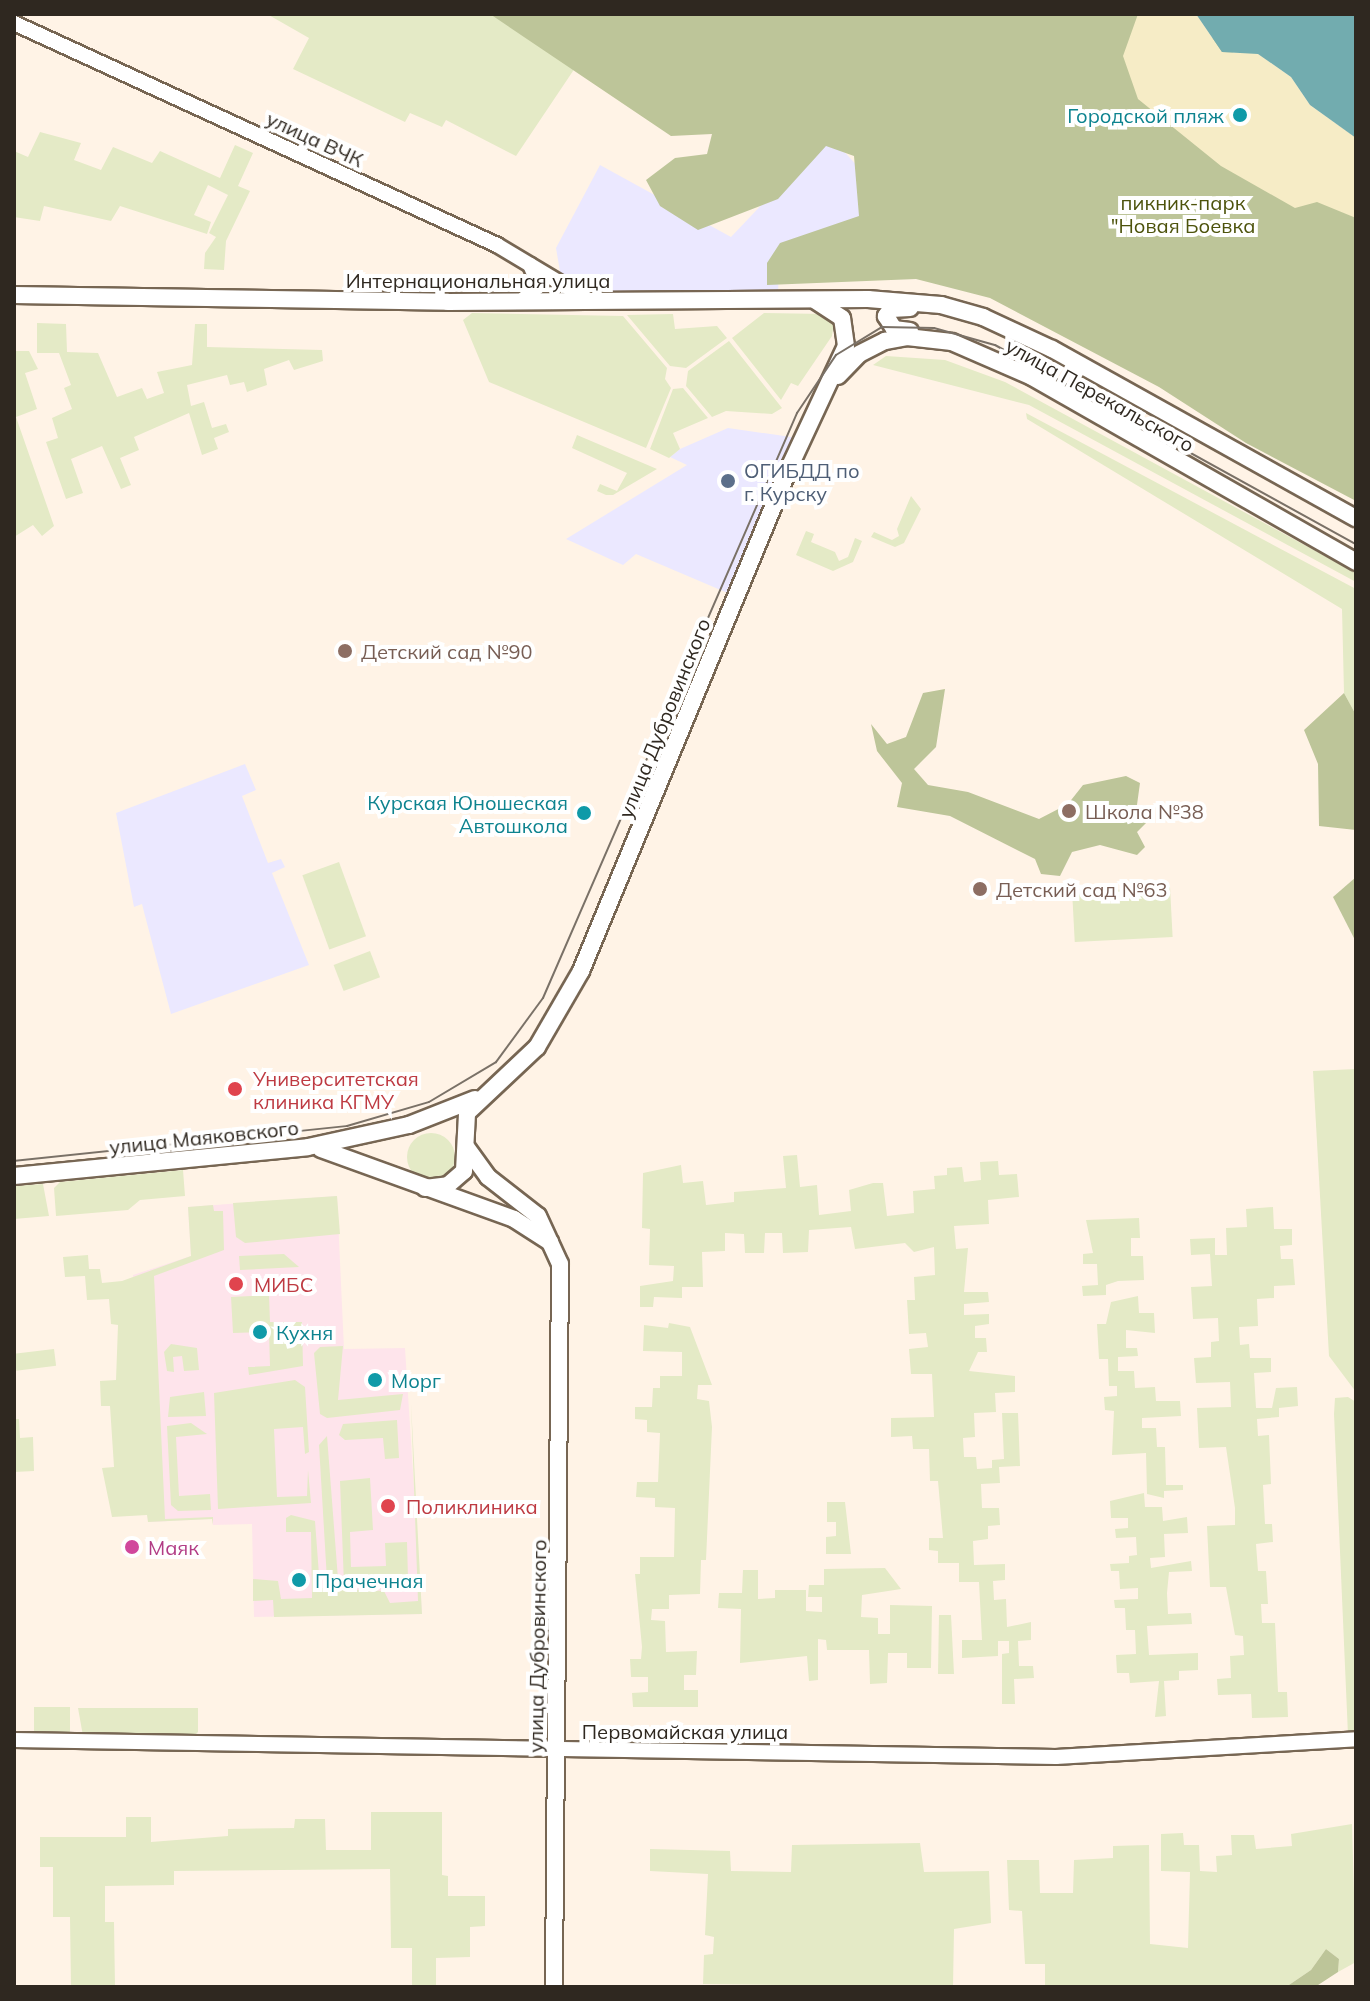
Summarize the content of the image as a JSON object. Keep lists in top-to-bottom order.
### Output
{
  "streets": {
    "main road": [
      "Интернациональная улица",
      "улица Перекальского",
      "улица Дубровинского",
      "улица Маяковского"
    ],
    "street": ["улица ВЧК", "Первомайская улица"]
  },
  "crossings": [
    ["улица ВЧК", "Интернациональная улица"],
    ["Интернациональная улица", "улица Перекальского"],
    ["Интернациональная улица", "улица Дубровинского"],
    ["улица Перекальского", "улица Дубровинского"],
    ["улица Дубровинского", "улица Маяковского"],
    ["улица Дубровинского", "Первомайская улица"]
  ],
  "parks": ["пикник-парк \"Новая Боевка"],
  "places": [
    "Городской пляж",
    "ОГИБДД по г. Курску",
    "Детский сад №90",
    "Школа №38",
    "Курская Юношеская Автошкола",
    "Детский сад №63",
    "Университетская клиника КГМУ",
    "МИБС",
    "Кухня",
    "Морг",
    "Поликлиника",
    "Маяк",
    "Прачечная"
  ]
}
